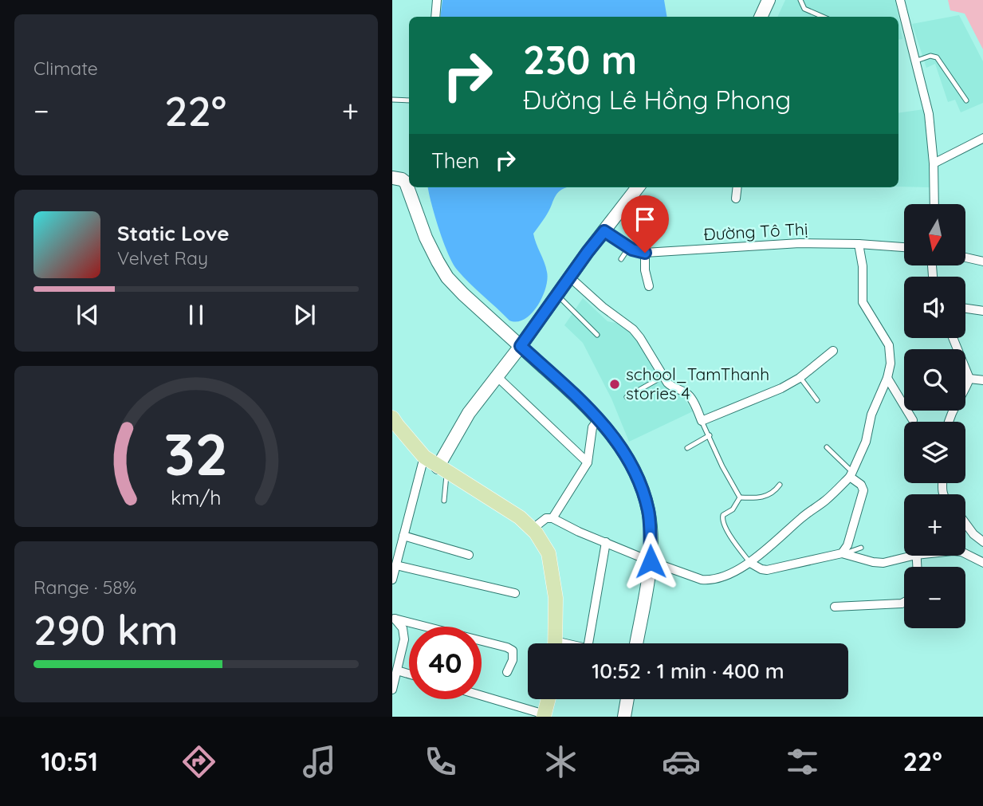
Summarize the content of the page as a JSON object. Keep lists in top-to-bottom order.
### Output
{
  "streets": {
    "street": ["Đường Tô Thị"]
  },
  "places": ["school_TamThanh stories 4"],
  "north": "bottom",
  "page": {
    "tile": [
      "Climate",
      ["Range · 58%", "290 km"]
    ],
    "turn": ["230 m", "Đường Lê Hồng Phong"],
    "heat": ["−", "22°", "+"],
    "then": "Then",
    "map_buttons": ["+", "−"],
    "song": ["Static Love", "Velvet Ray"],
    "limit": "40",
    "trip": "10:52 · 1 min · 400 m",
    "tabs": ["10:51", "22°"],
    "gauge": ["32", "km/h"]
  }
}
